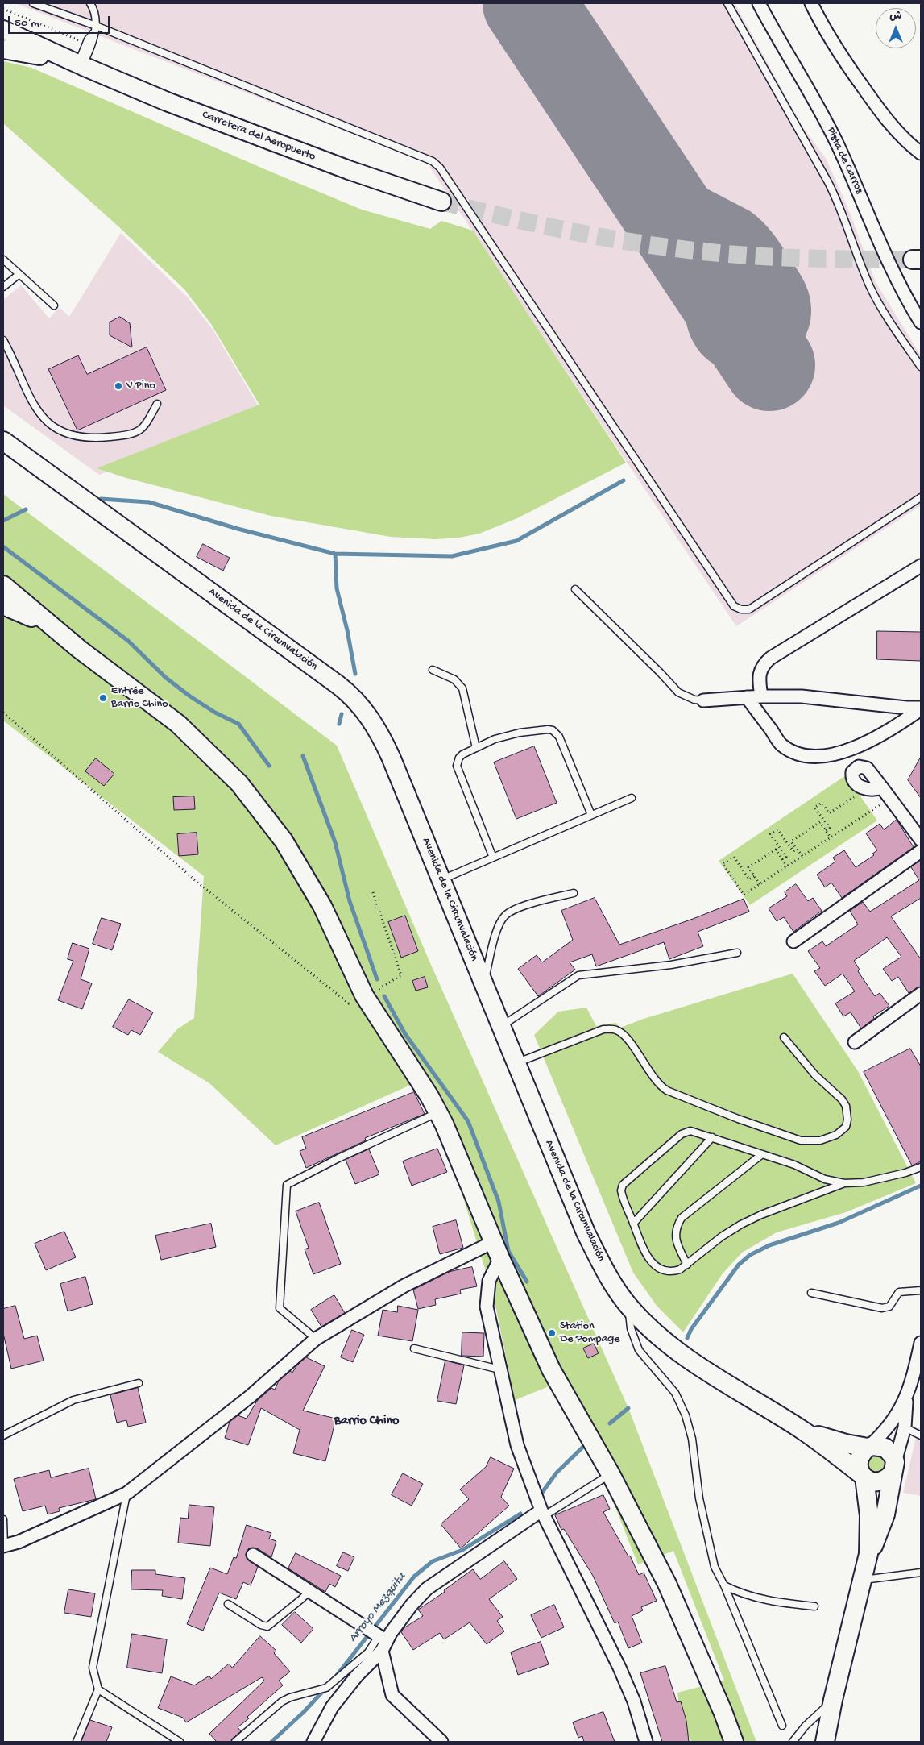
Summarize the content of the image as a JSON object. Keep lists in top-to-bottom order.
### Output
{
  "streets": {
    "main road": ["Carretera del Aeropuerto", "Avenida de la Circunvalación"],
    "street": ["Pista de Carros"]
  },
  "districts": ["Barrio Chino"],
  "water": ["Arroyo Mezquita"],
  "places": ["V Pino", "Entrée Barrio Chino", "Station De Pompage"],
  "scale_bar": "50 m",
  "north": "top"
}
